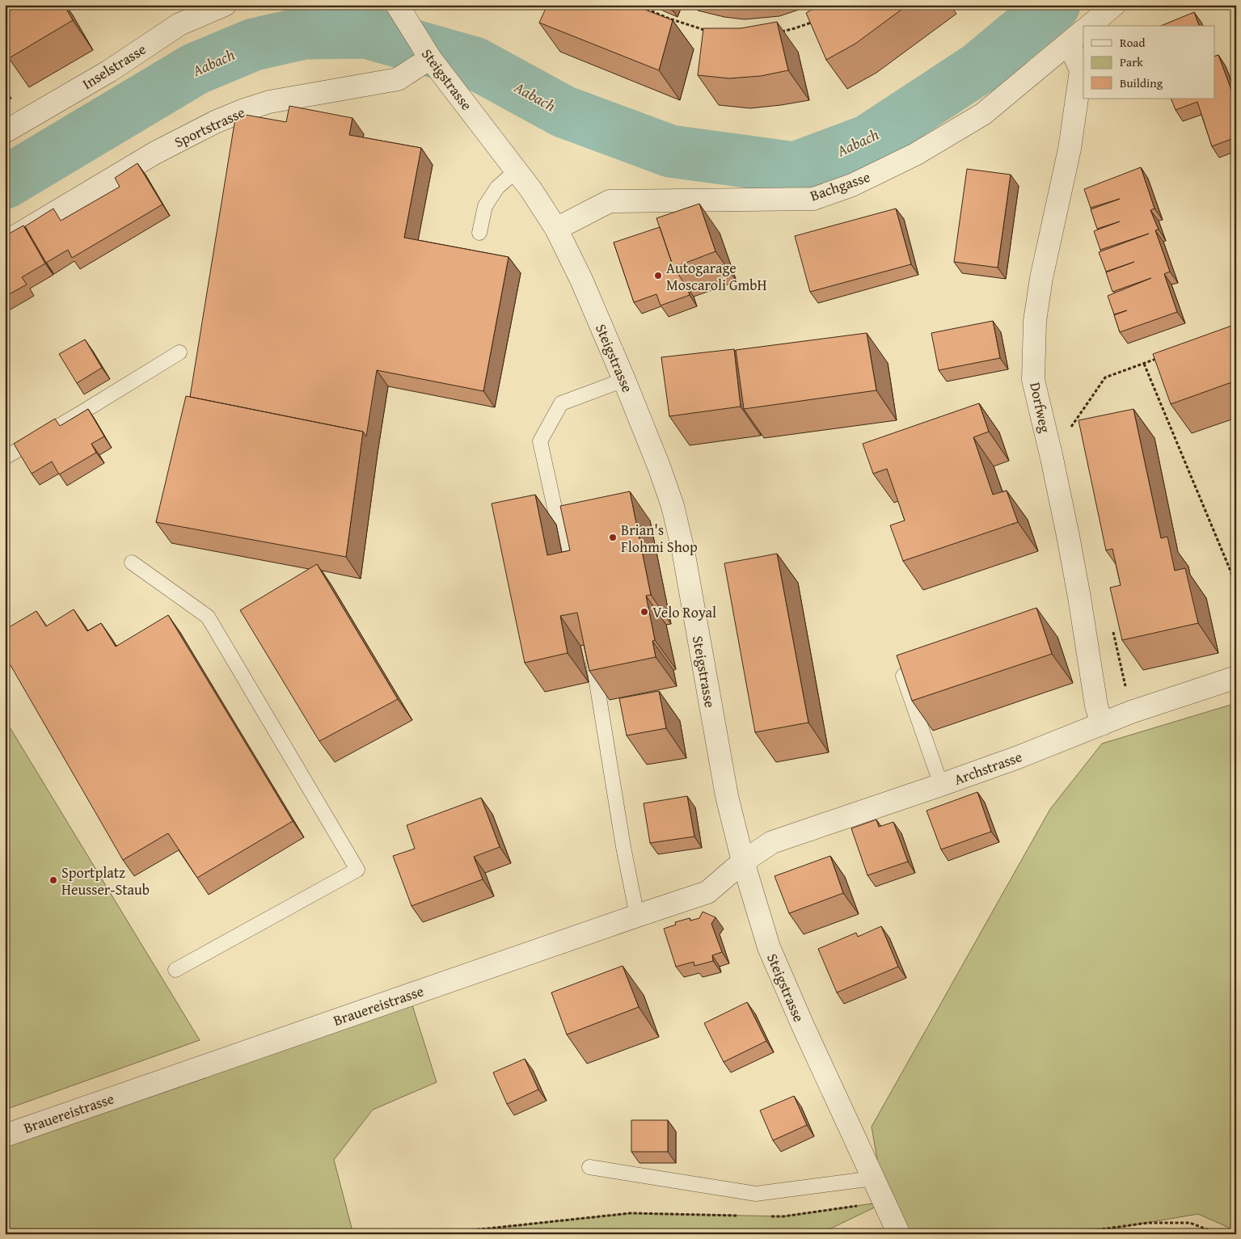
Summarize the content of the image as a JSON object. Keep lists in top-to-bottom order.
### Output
{
  "streets": {
    "street": [
      "Inselstrasse",
      "Steigstrasse",
      "Sportstrasse",
      "Bachgasse",
      "Dorfweg",
      "Archstrasse",
      "Brauereistrasse"
    ]
  },
  "crossings": [
    ["Steigstrasse", "Sportstrasse"],
    ["Steigstrasse", "Bachgasse"],
    ["Steigstrasse", "Archstrasse"],
    ["Steigstrasse", "Brauereistrasse"],
    ["Bachgasse", "Dorfweg"],
    ["Dorfweg", "Archstrasse"],
    ["Archstrasse", "Brauereistrasse"]
  ],
  "water": ["Aabach"],
  "places": [
    "Autogarage Moscaroli GmbH",
    "Brian's Flohmi Shop",
    "Velo Royal",
    "Sportplatz Heusser-Staub"
  ],
  "legend": ["Road", "Park", "Building"]
}
